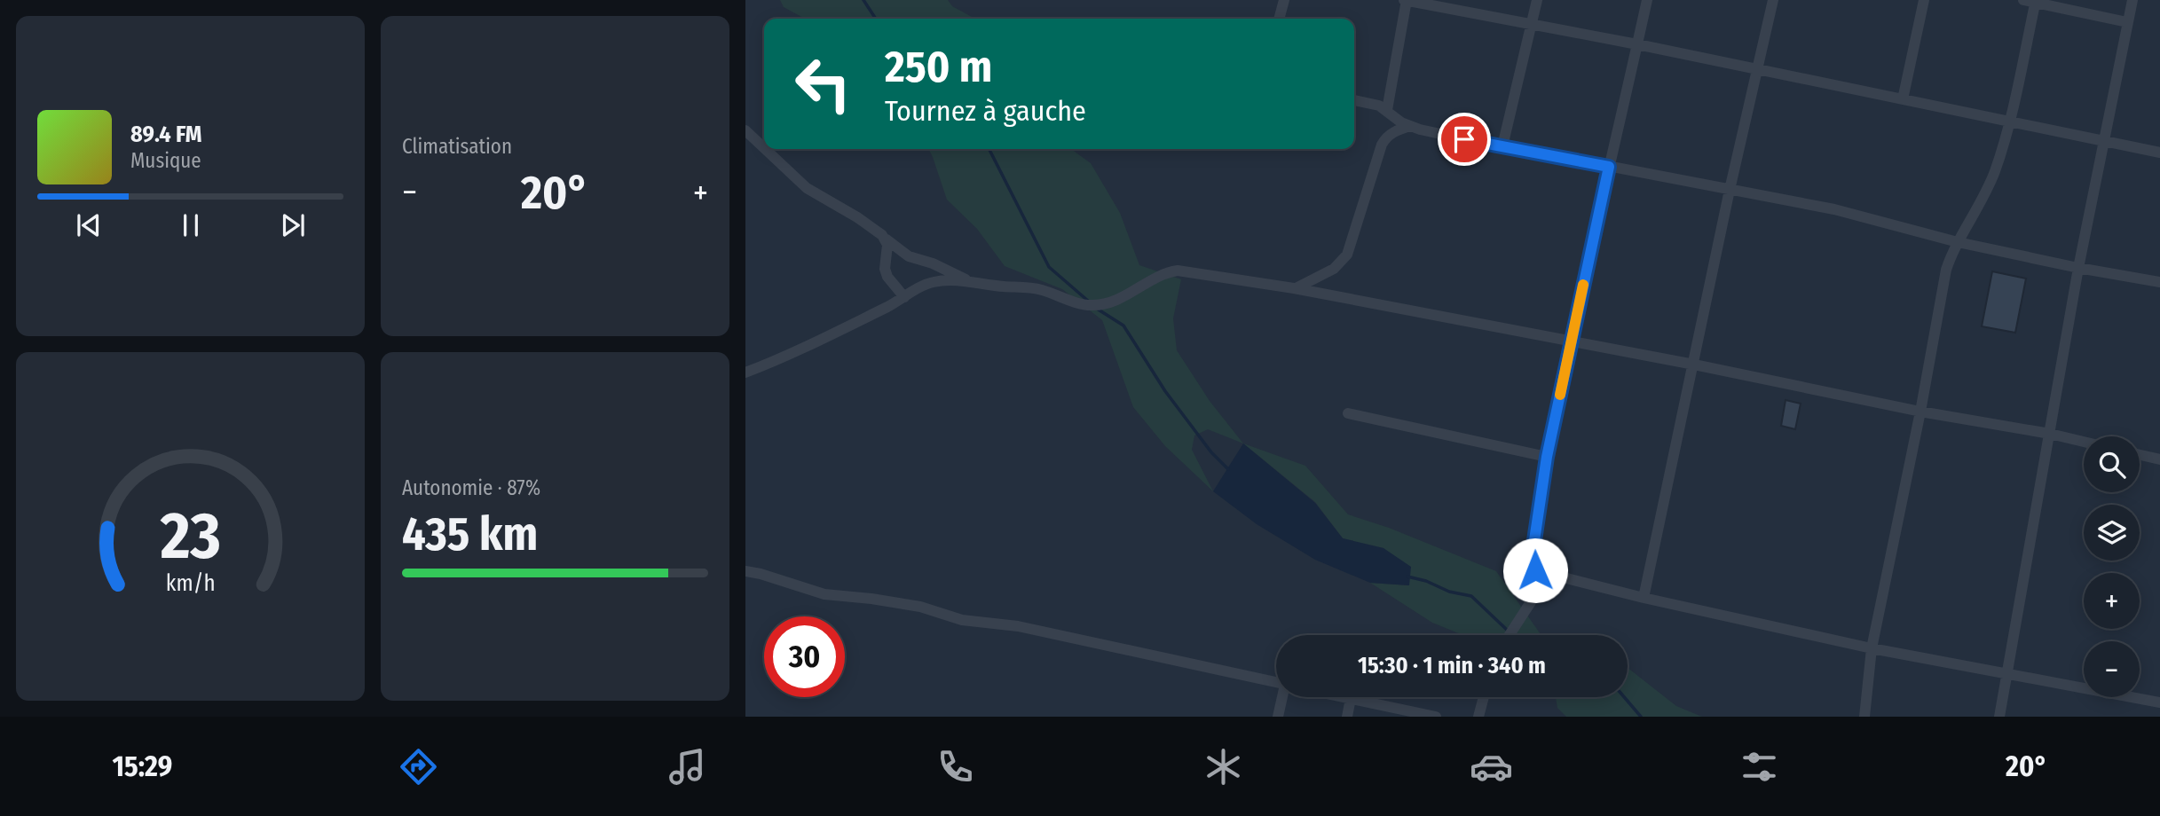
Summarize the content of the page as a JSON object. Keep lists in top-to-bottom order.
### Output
{
  "page": {
    "tile": [
      "Climatisation",
      ["Autonomie · 87%", "435 km"]
    ],
    "turn": ["250 m", "Tournez à gauche"],
    "song": ["89.4 FM", "Musique"],
    "heat": ["−", "20°", "+"],
    "map_buttons": ["+", "−"],
    "limit": "30",
    "trip": "15:30 · 1 min · 340 m",
    "tabs": ["15:29", "20°"],
    "gauge": ["23", "km/h"]
  }
}
